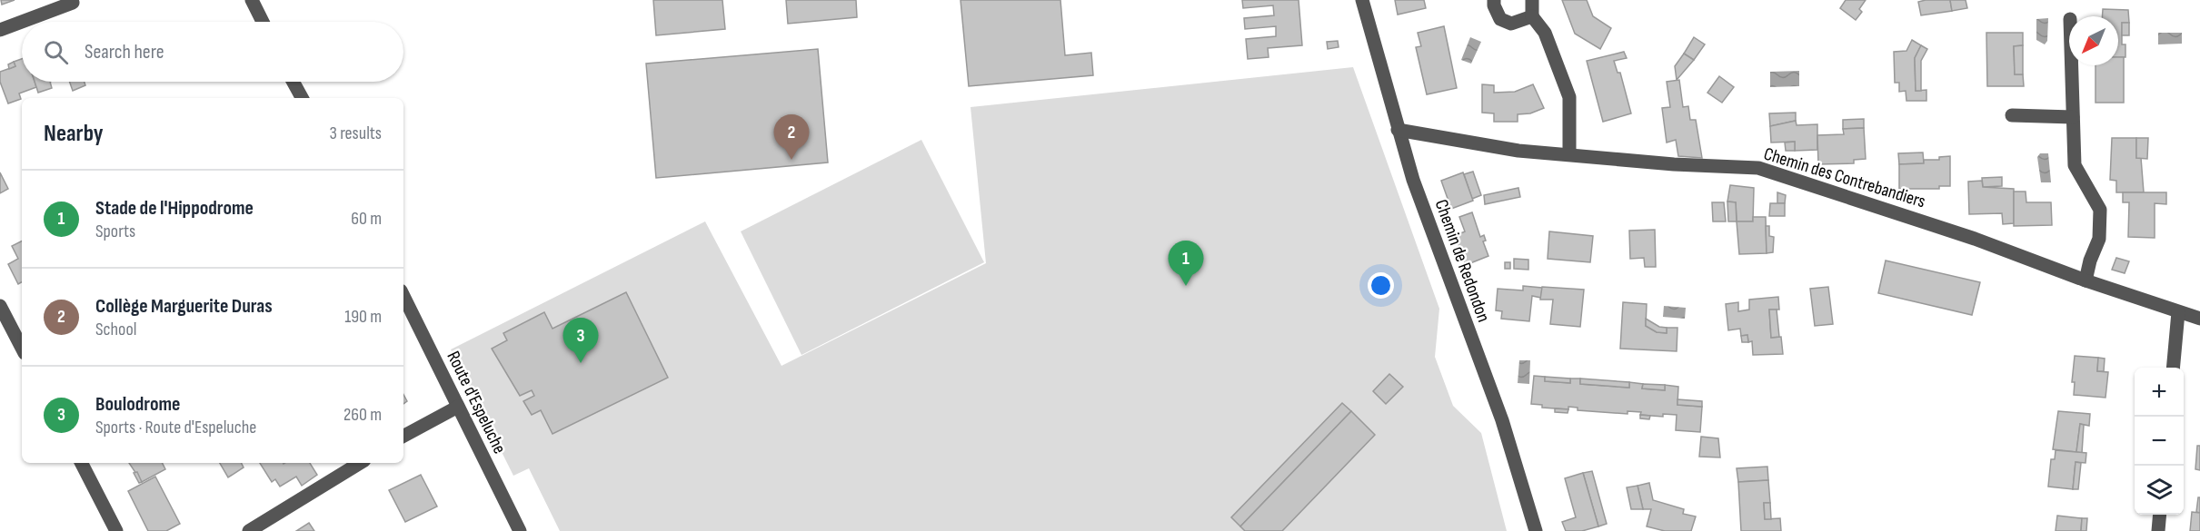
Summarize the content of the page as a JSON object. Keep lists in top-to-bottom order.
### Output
{
  "streets": {
    "street": ["Chemin des Contrebandiers", "Chemin de Redondon", "Route d'Espeluche"]
  },
  "crossings": [
    ["Chemin des Contrebandiers", "Chemin de Redondon"]
  ],
  "north": "bottom left",
  "page": {
    "search": "Search here",
    "heading": ["Nearby", "3 results"],
    "pins": ["2", "1", "3"],
    "list": [
      {
        "mark": "1",
        "name": "Stade de l'Hippodrome",
        "note": "Sports",
        "value": "60 m"
      },
      {
        "mark": "2",
        "name": "Collège Marguerite Duras",
        "note": "School",
        "value": "190 m"
      },
      {
        "mark": "3",
        "name": "Boulodrome",
        "note": "Sports · Route d'Espeluche",
        "value": "260 m"
      }
    ],
    "map_buttons": ["+", "−"]
  }
}
